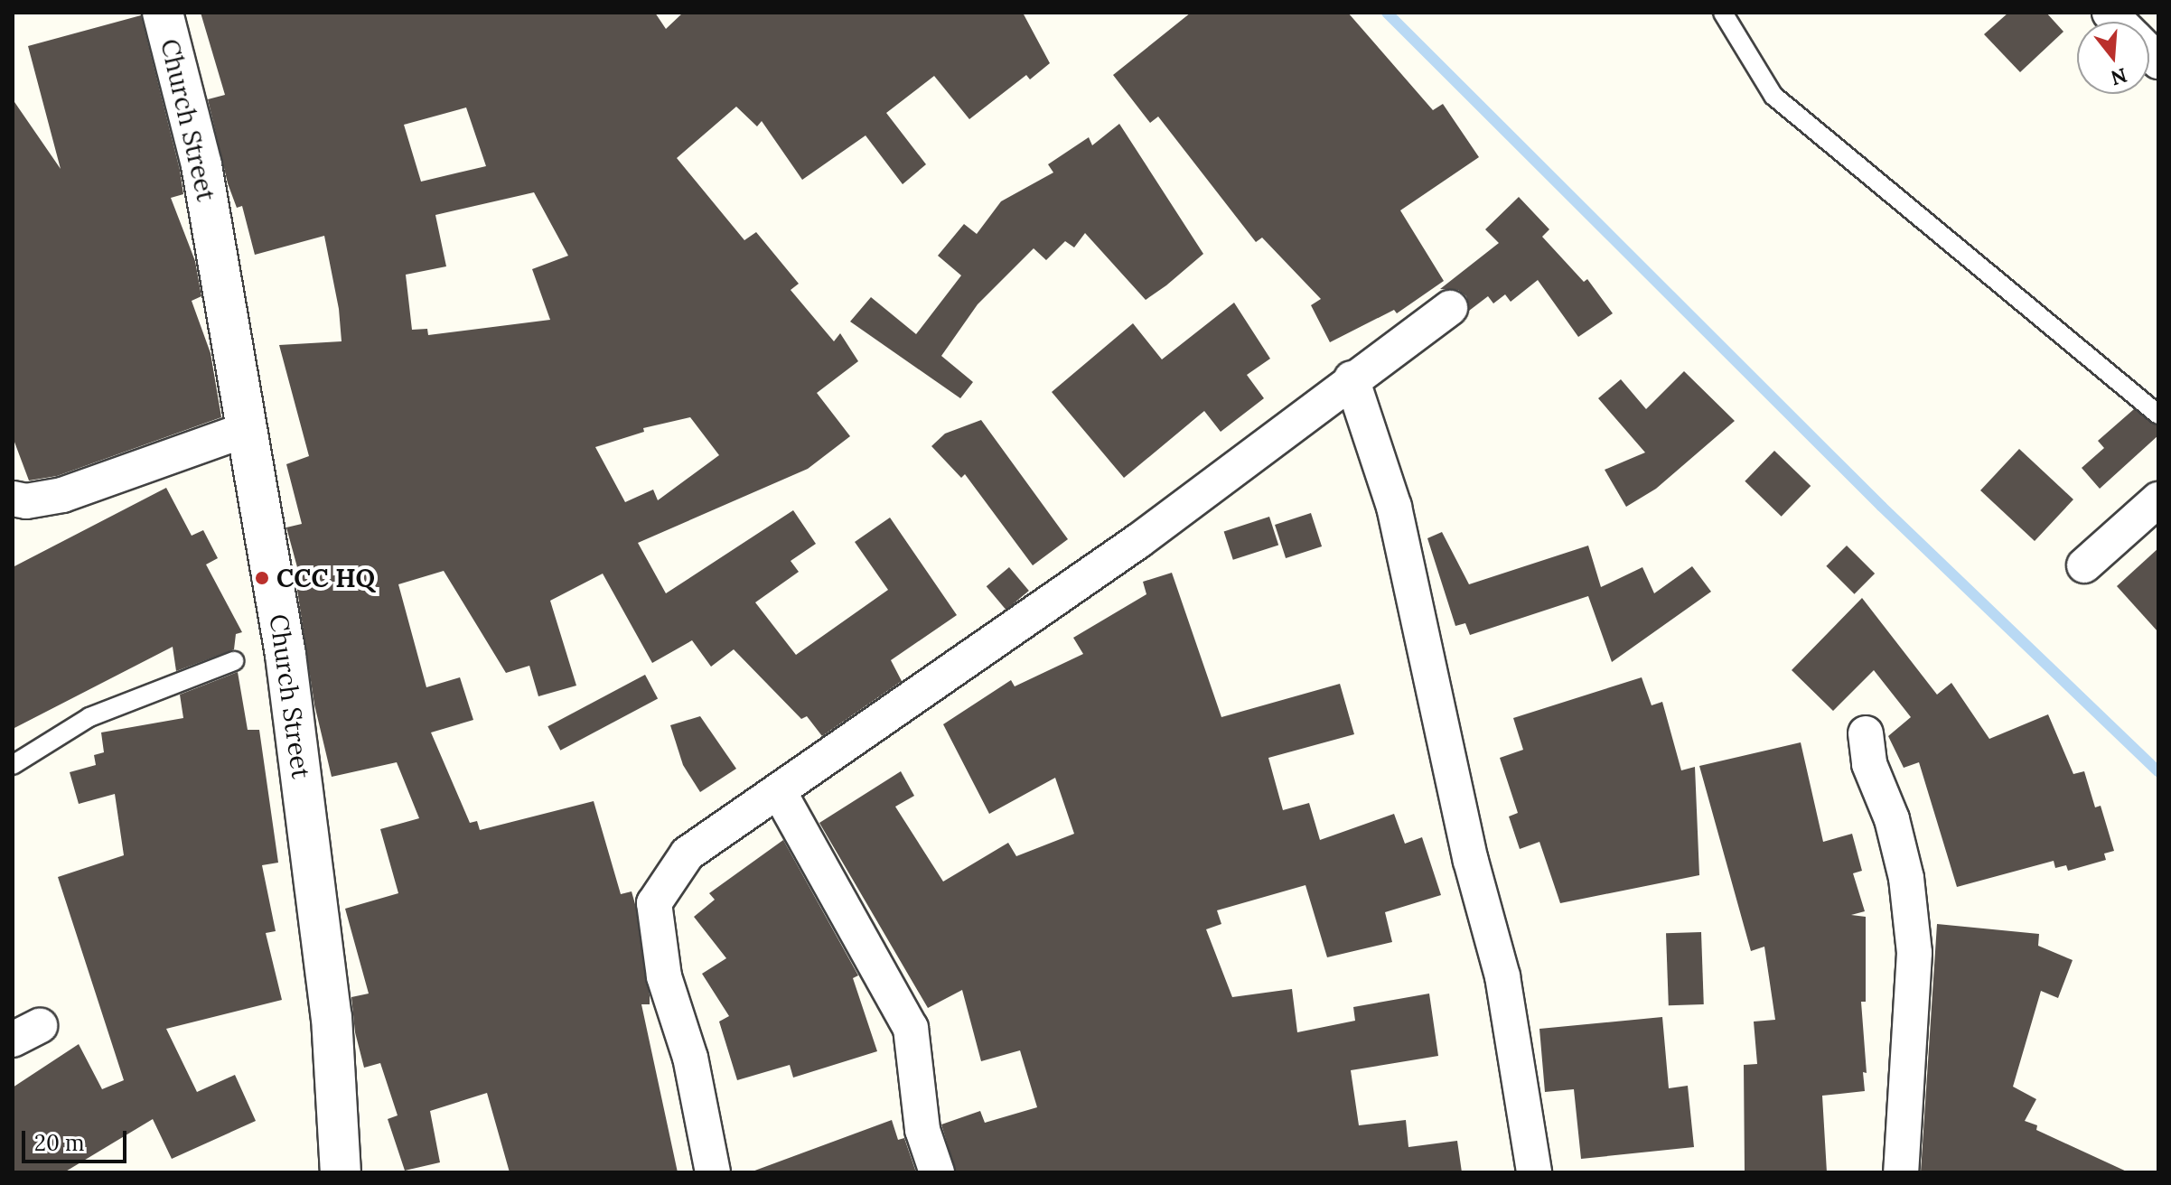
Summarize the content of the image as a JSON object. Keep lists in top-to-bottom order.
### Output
{
  "streets": {
    "street": ["Church Street"]
  },
  "places": ["CCC HQ"],
  "scale_bar": "20 m",
  "north": "bottom"
}
